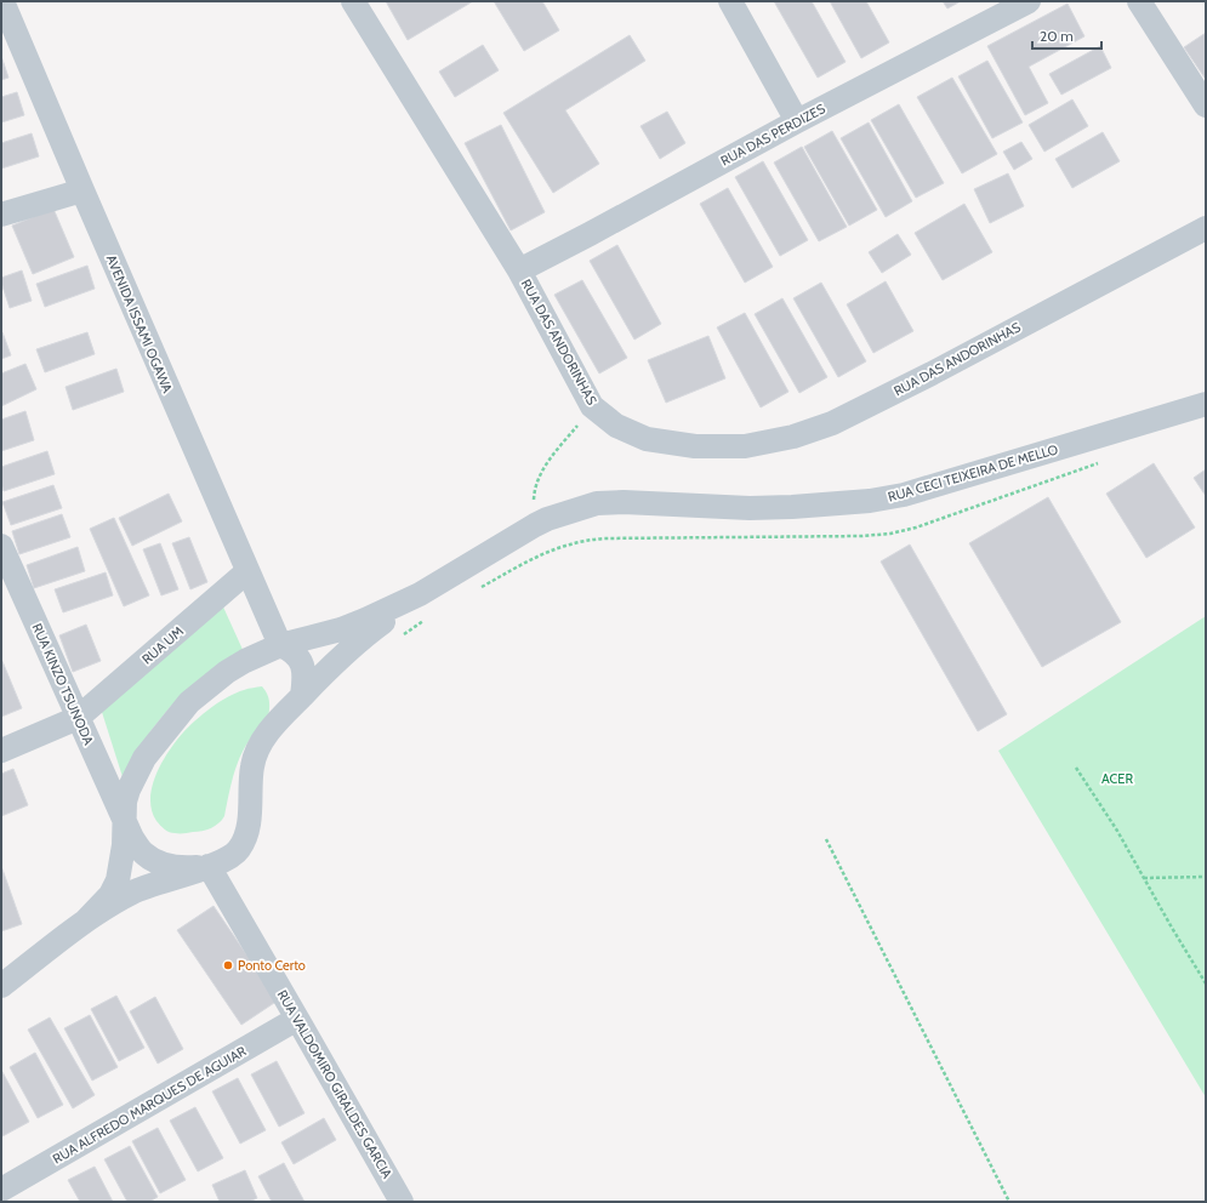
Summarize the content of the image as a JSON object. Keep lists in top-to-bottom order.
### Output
{
  "streets": {
    "street": [
      "RUA DAS PERDIZES",
      "AVENIDA ISSAMI OGAWA",
      "RUA DAS ANDORINHAS",
      "RUA CECI TEIXEIRA DE MELLO",
      "RUA UM",
      "RUA KINZO TSUNODA",
      "RUA VALDOMIRO GIRALDES GARCIA",
      "RUA ALFREDO MARQUES DE AGUIAR"
    ]
  },
  "crossings": [
    ["RUA DAS PERDIZES", "RUA DAS ANDORINHAS"],
    ["AVENIDA ISSAMI OGAWA", "RUA UM"],
    ["RUA UM", "RUA KINZO TSUNODA"],
    ["RUA KINZO TSUNODA", "RUA VALDOMIRO GIRALDES GARCIA"],
    ["RUA VALDOMIRO GIRALDES GARCIA", "RUA ALFREDO MARQUES DE AGUIAR"]
  ],
  "parks": ["ACER"],
  "places": ["Ponto Certo"],
  "scale_bar": "20 m"
}
